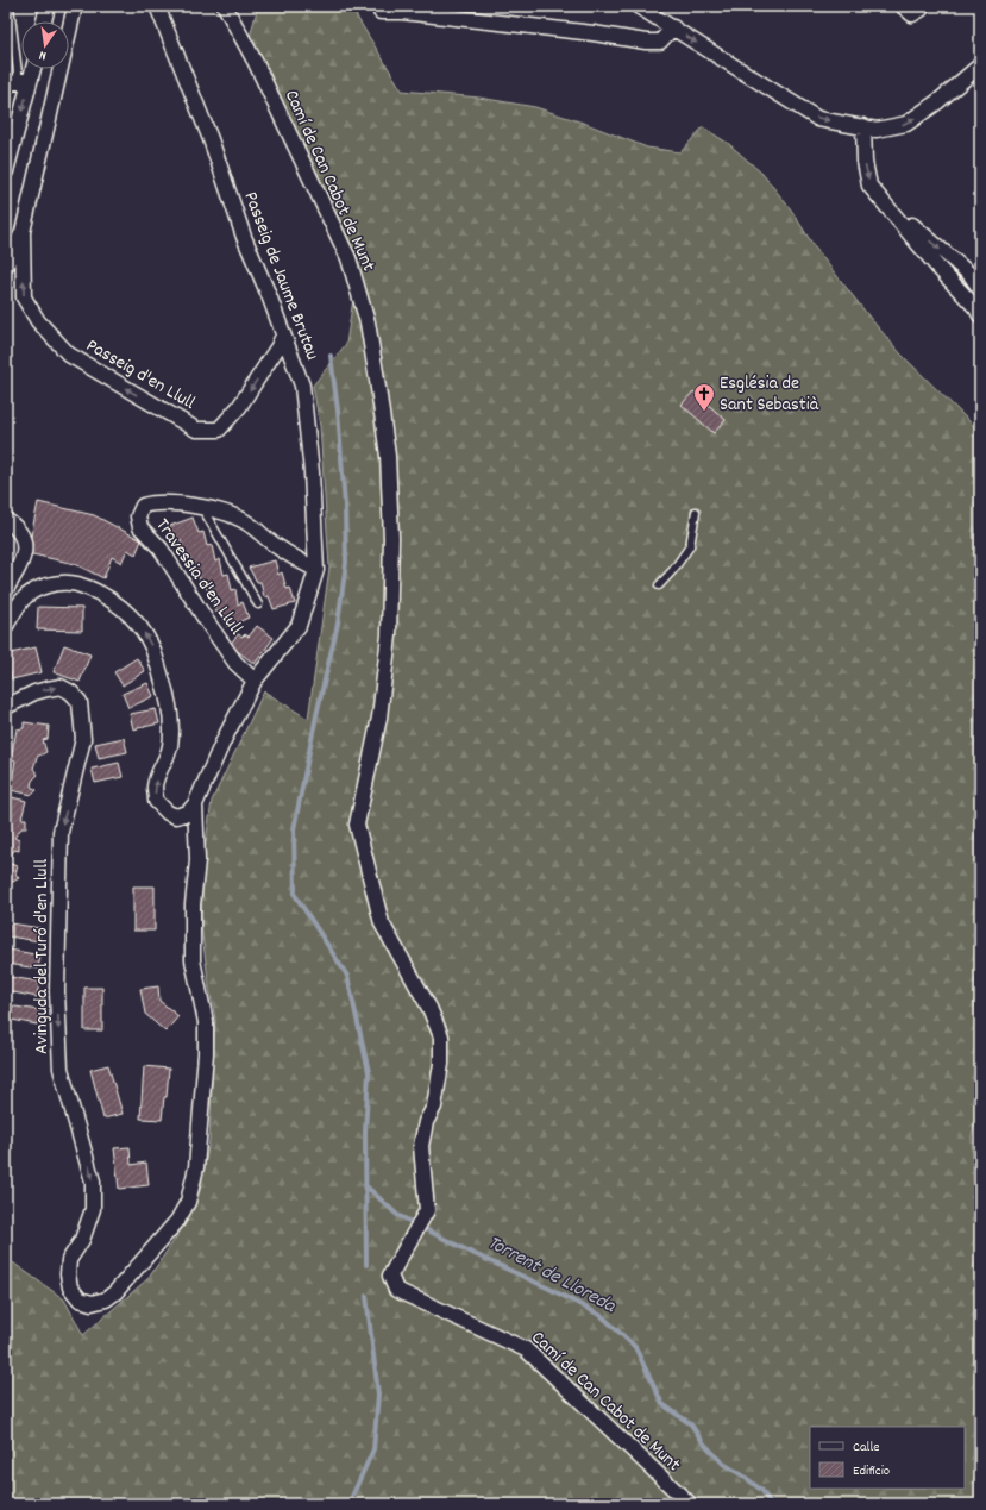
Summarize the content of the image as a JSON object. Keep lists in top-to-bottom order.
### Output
{
  "streets": {
    "street": [
      "Camí de Can Cabot de Munt",
      "Passeig de Jaume Brutau",
      "Passeig d'en Llull",
      "Travessia d'en Llull",
      "Avinguda del Turó d'en Llull"
    ]
  },
  "crossings": [
    ["Passeig de Jaume Brutau", "Passeig d'en Llull"],
    ["Passeig de Jaume Brutau", "Travessia d'en Llull"],
    ["Passeig de Jaume Brutau", "Avinguda del Turó d'en Llull"],
    ["Travessia d'en Llull", "Avinguda del Turó d'en Llull"]
  ],
  "water": ["Torrent de Lloreda"],
  "places": {
    "church": ["Església de Sant Sebastià"]
  },
  "legend": ["Calle", "Edificio"],
  "north": "bottom"
}
